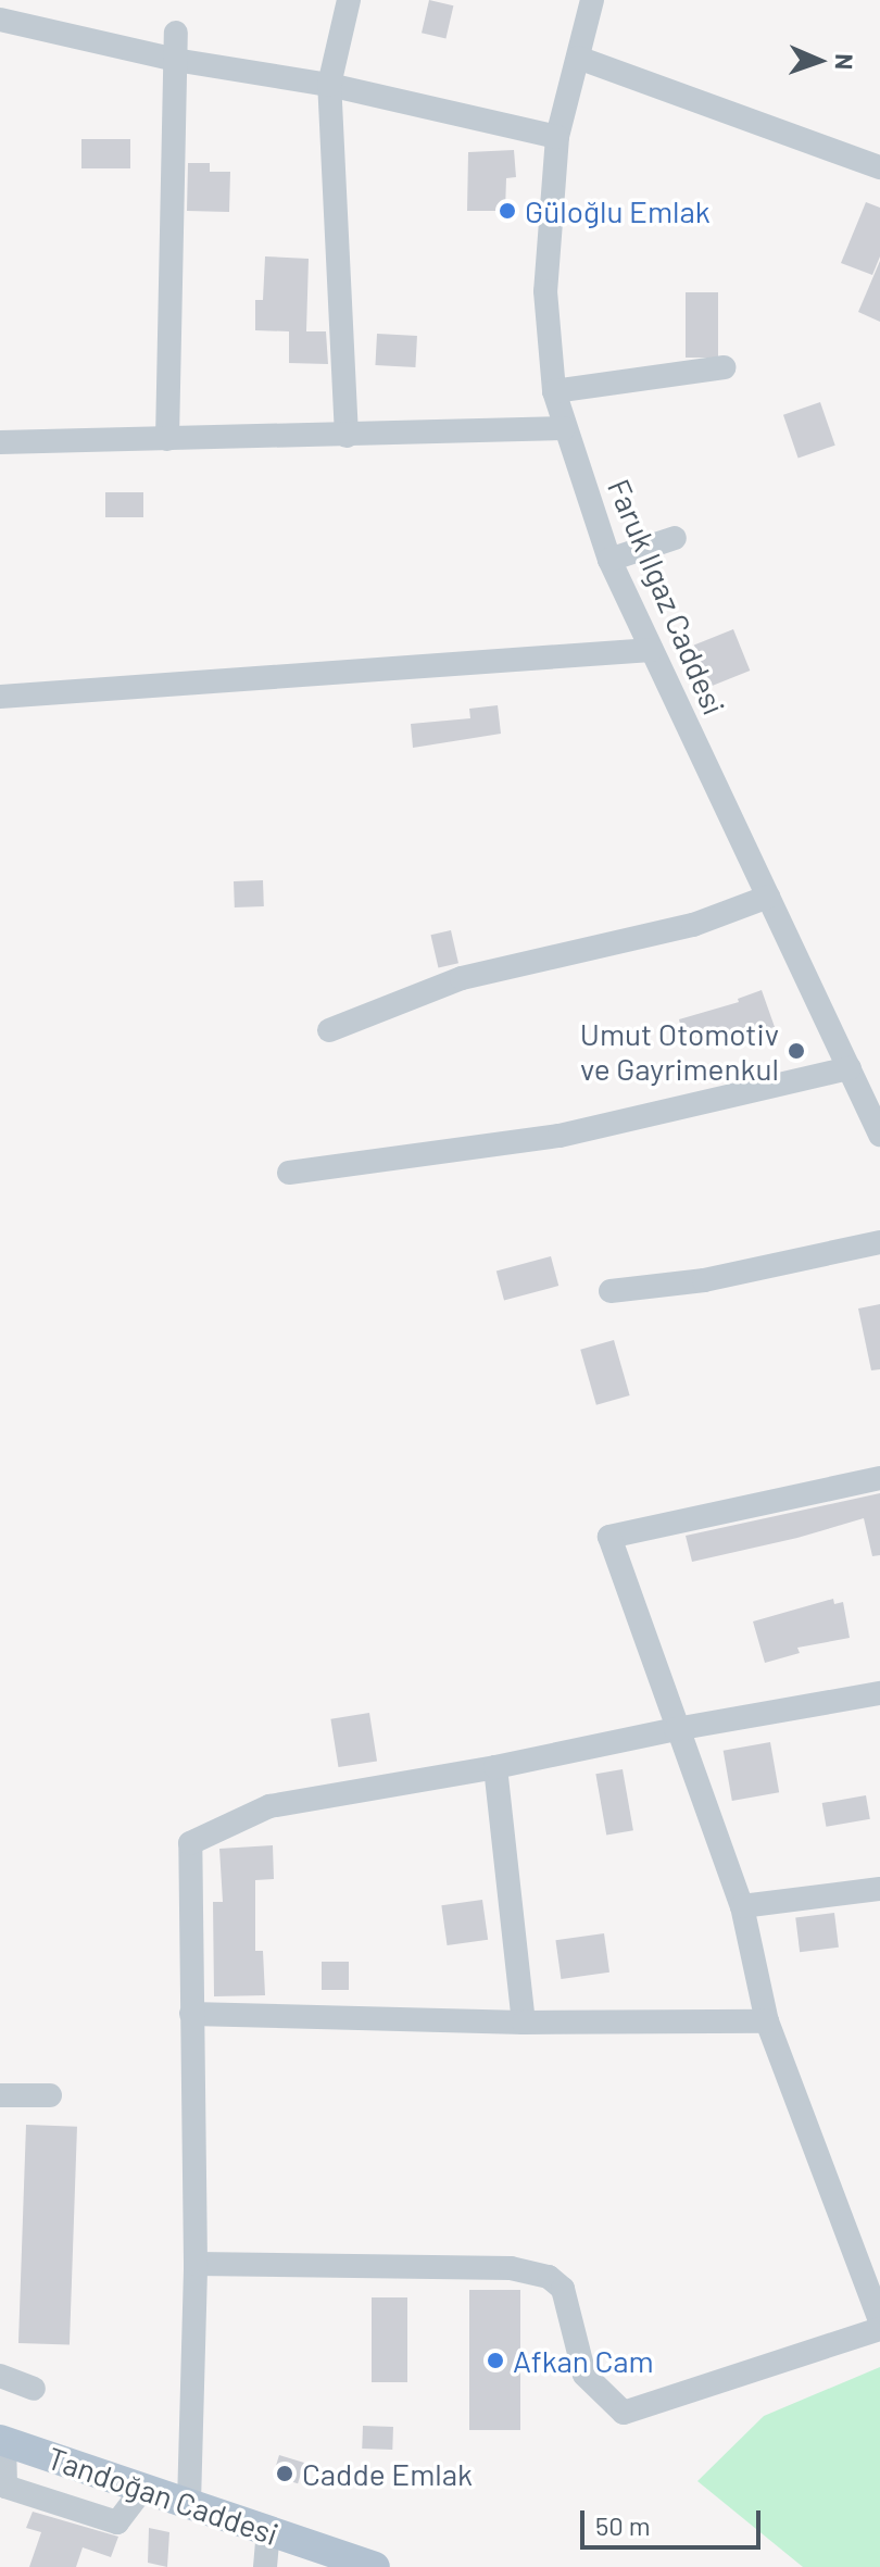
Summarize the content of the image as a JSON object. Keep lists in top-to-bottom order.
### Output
{
  "streets": {
    "main road": ["Tandoğan Caddesi"],
    "street": ["Faruk Ilgaz Caddesi"]
  },
  "places": [
    "Güloğlu Emlak",
    "Umut Otomotiv ve Gayrimenkul",
    "Afkan Cam",
    "Cadde Emlak"
  ],
  "scale_bar": "50 m",
  "north": "right"
}
